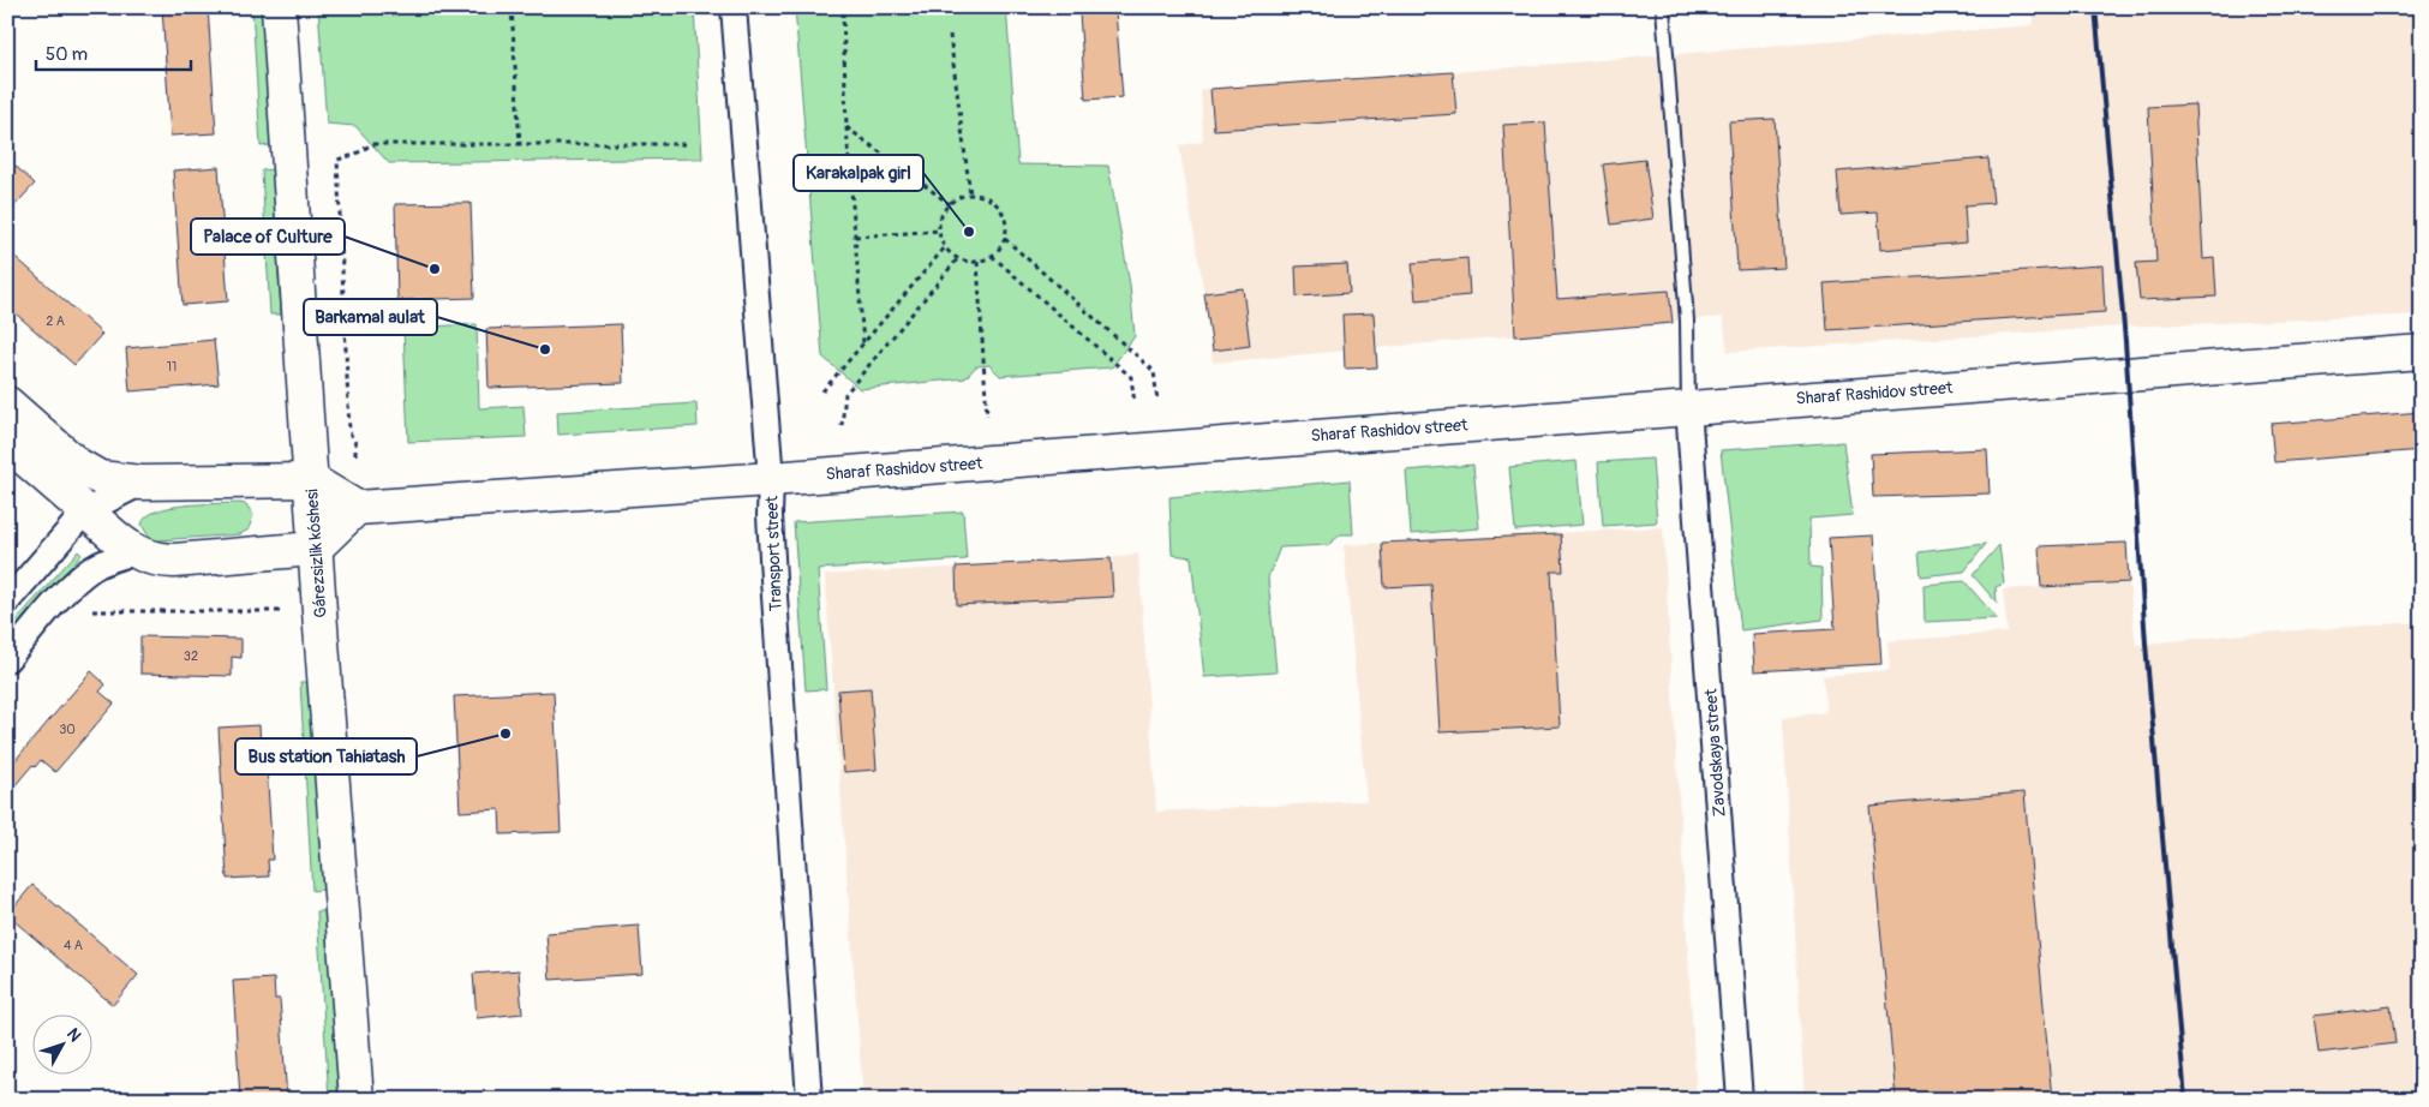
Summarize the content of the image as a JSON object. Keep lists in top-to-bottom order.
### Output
{
  "streets": {
    "main road": ["Sharaf Rashidov street", "Gárezsizlik kóshesi"],
    "street": ["Transport street", "Zavodskaya street"]
  },
  "crossings": [
    ["Sharaf Rashidov street", "Transport street"],
    ["Sharaf Rashidov street", "Zavodskaya street"]
  ],
  "places": [
    "Karakalpak girl",
    "Palace of Culture",
    "Barkamal aulat",
    "Bus station Tahiatash"
  ],
  "house_numbers": [
    "2 А",
    "11",
    "32",
    "30",
    "4 А"
  ],
  "scale_bar": "50 m",
  "north": "top right"
}
